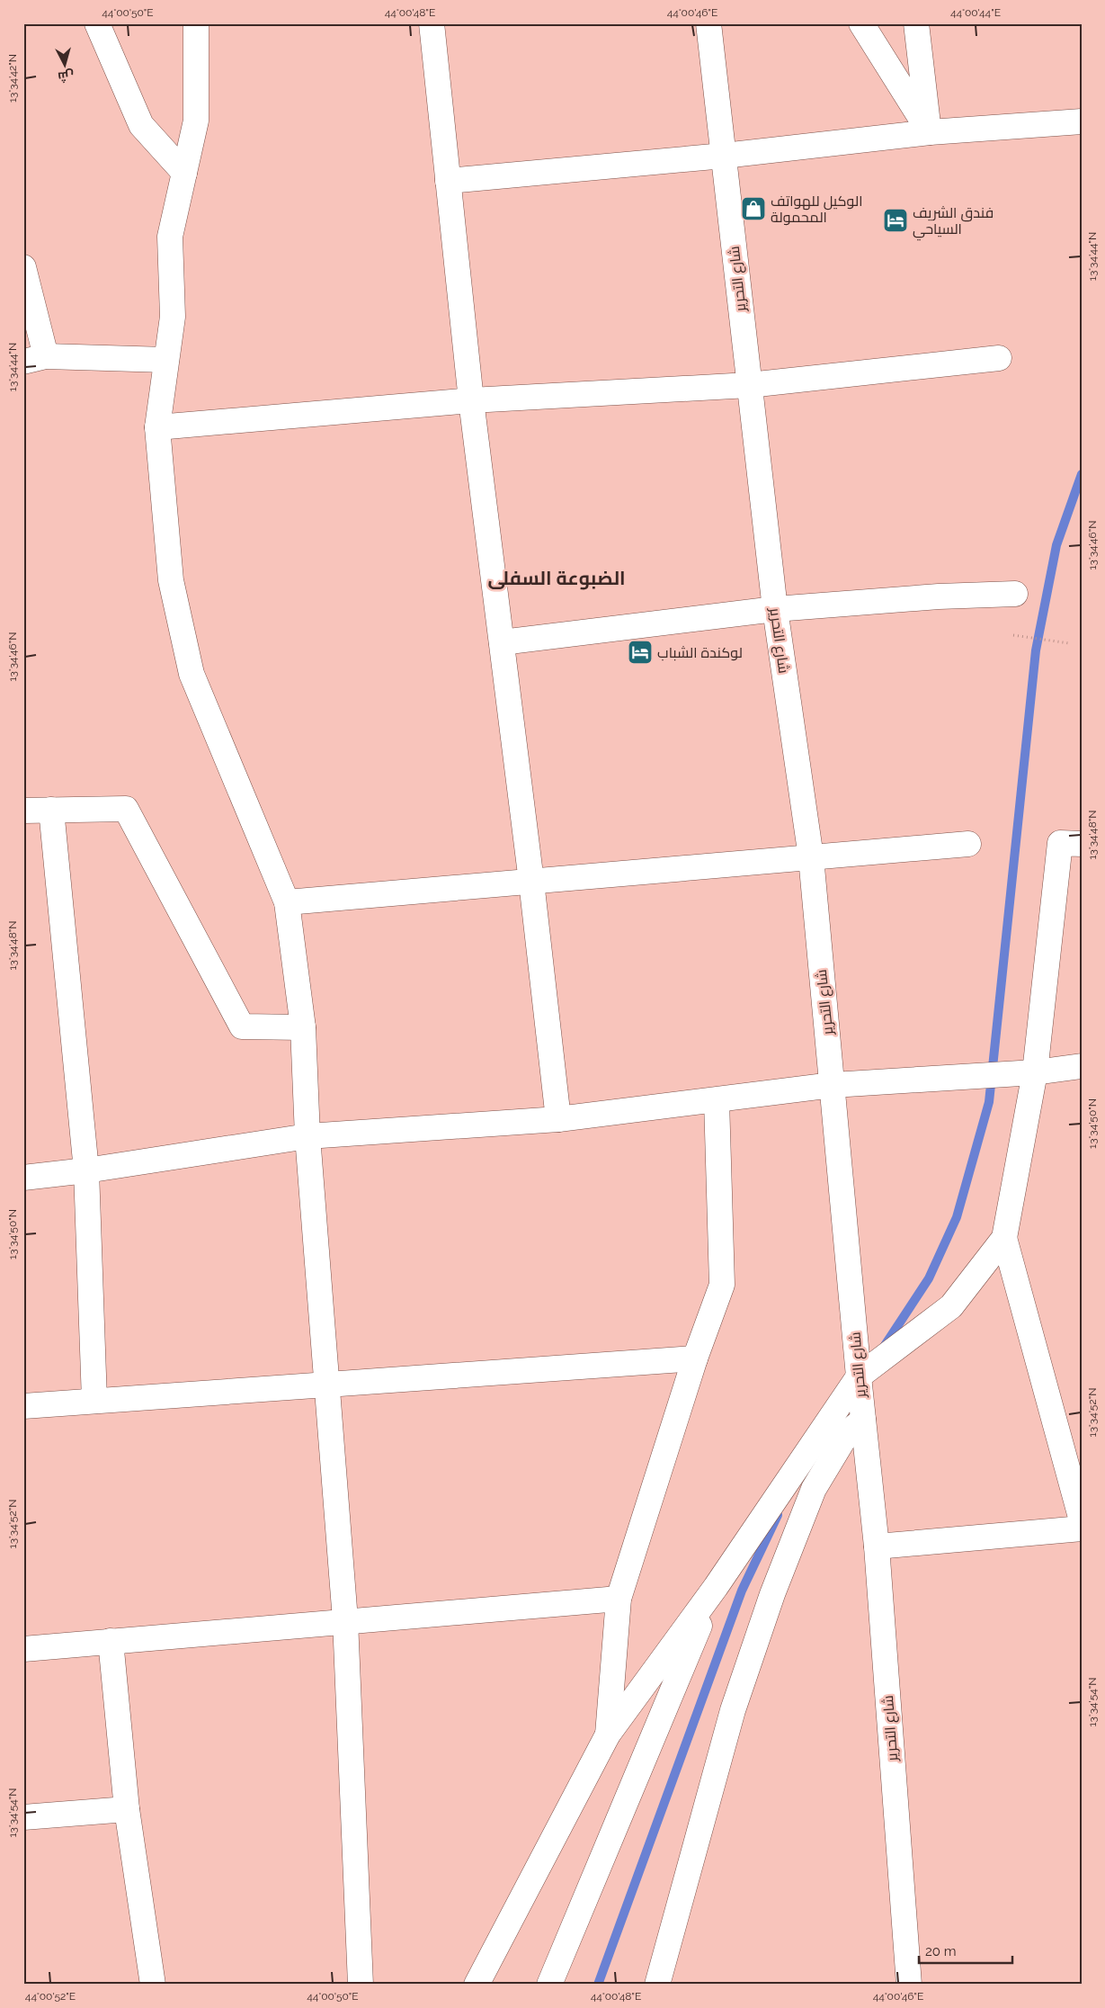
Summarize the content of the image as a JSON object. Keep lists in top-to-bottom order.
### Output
{
  "streets": {
    "street": ["شارع التحرير"]
  },
  "districts": ["الضبوعة السفلى"],
  "places": {
    "shop": ["الوكيل للهواتف المحمولة"],
    "hotel": ["فندق الشريف السياحي", "لوكندة الشباب"]
  },
  "scale_bar": "20 m",
  "north": "bottom",
  "coordinates": [
    "44°00'50\"E",
    "44°00'48\"E",
    "44°00'46\"E",
    "44°00'44\"E",
    "13°34'42\"N",
    "13°34'44\"N",
    "13°34'46\"N",
    "13°34'48\"N",
    "13°34'50\"N",
    "13°34'52\"N",
    "13°34'54\"N",
    "44°00'52\"E"
  ]
}
